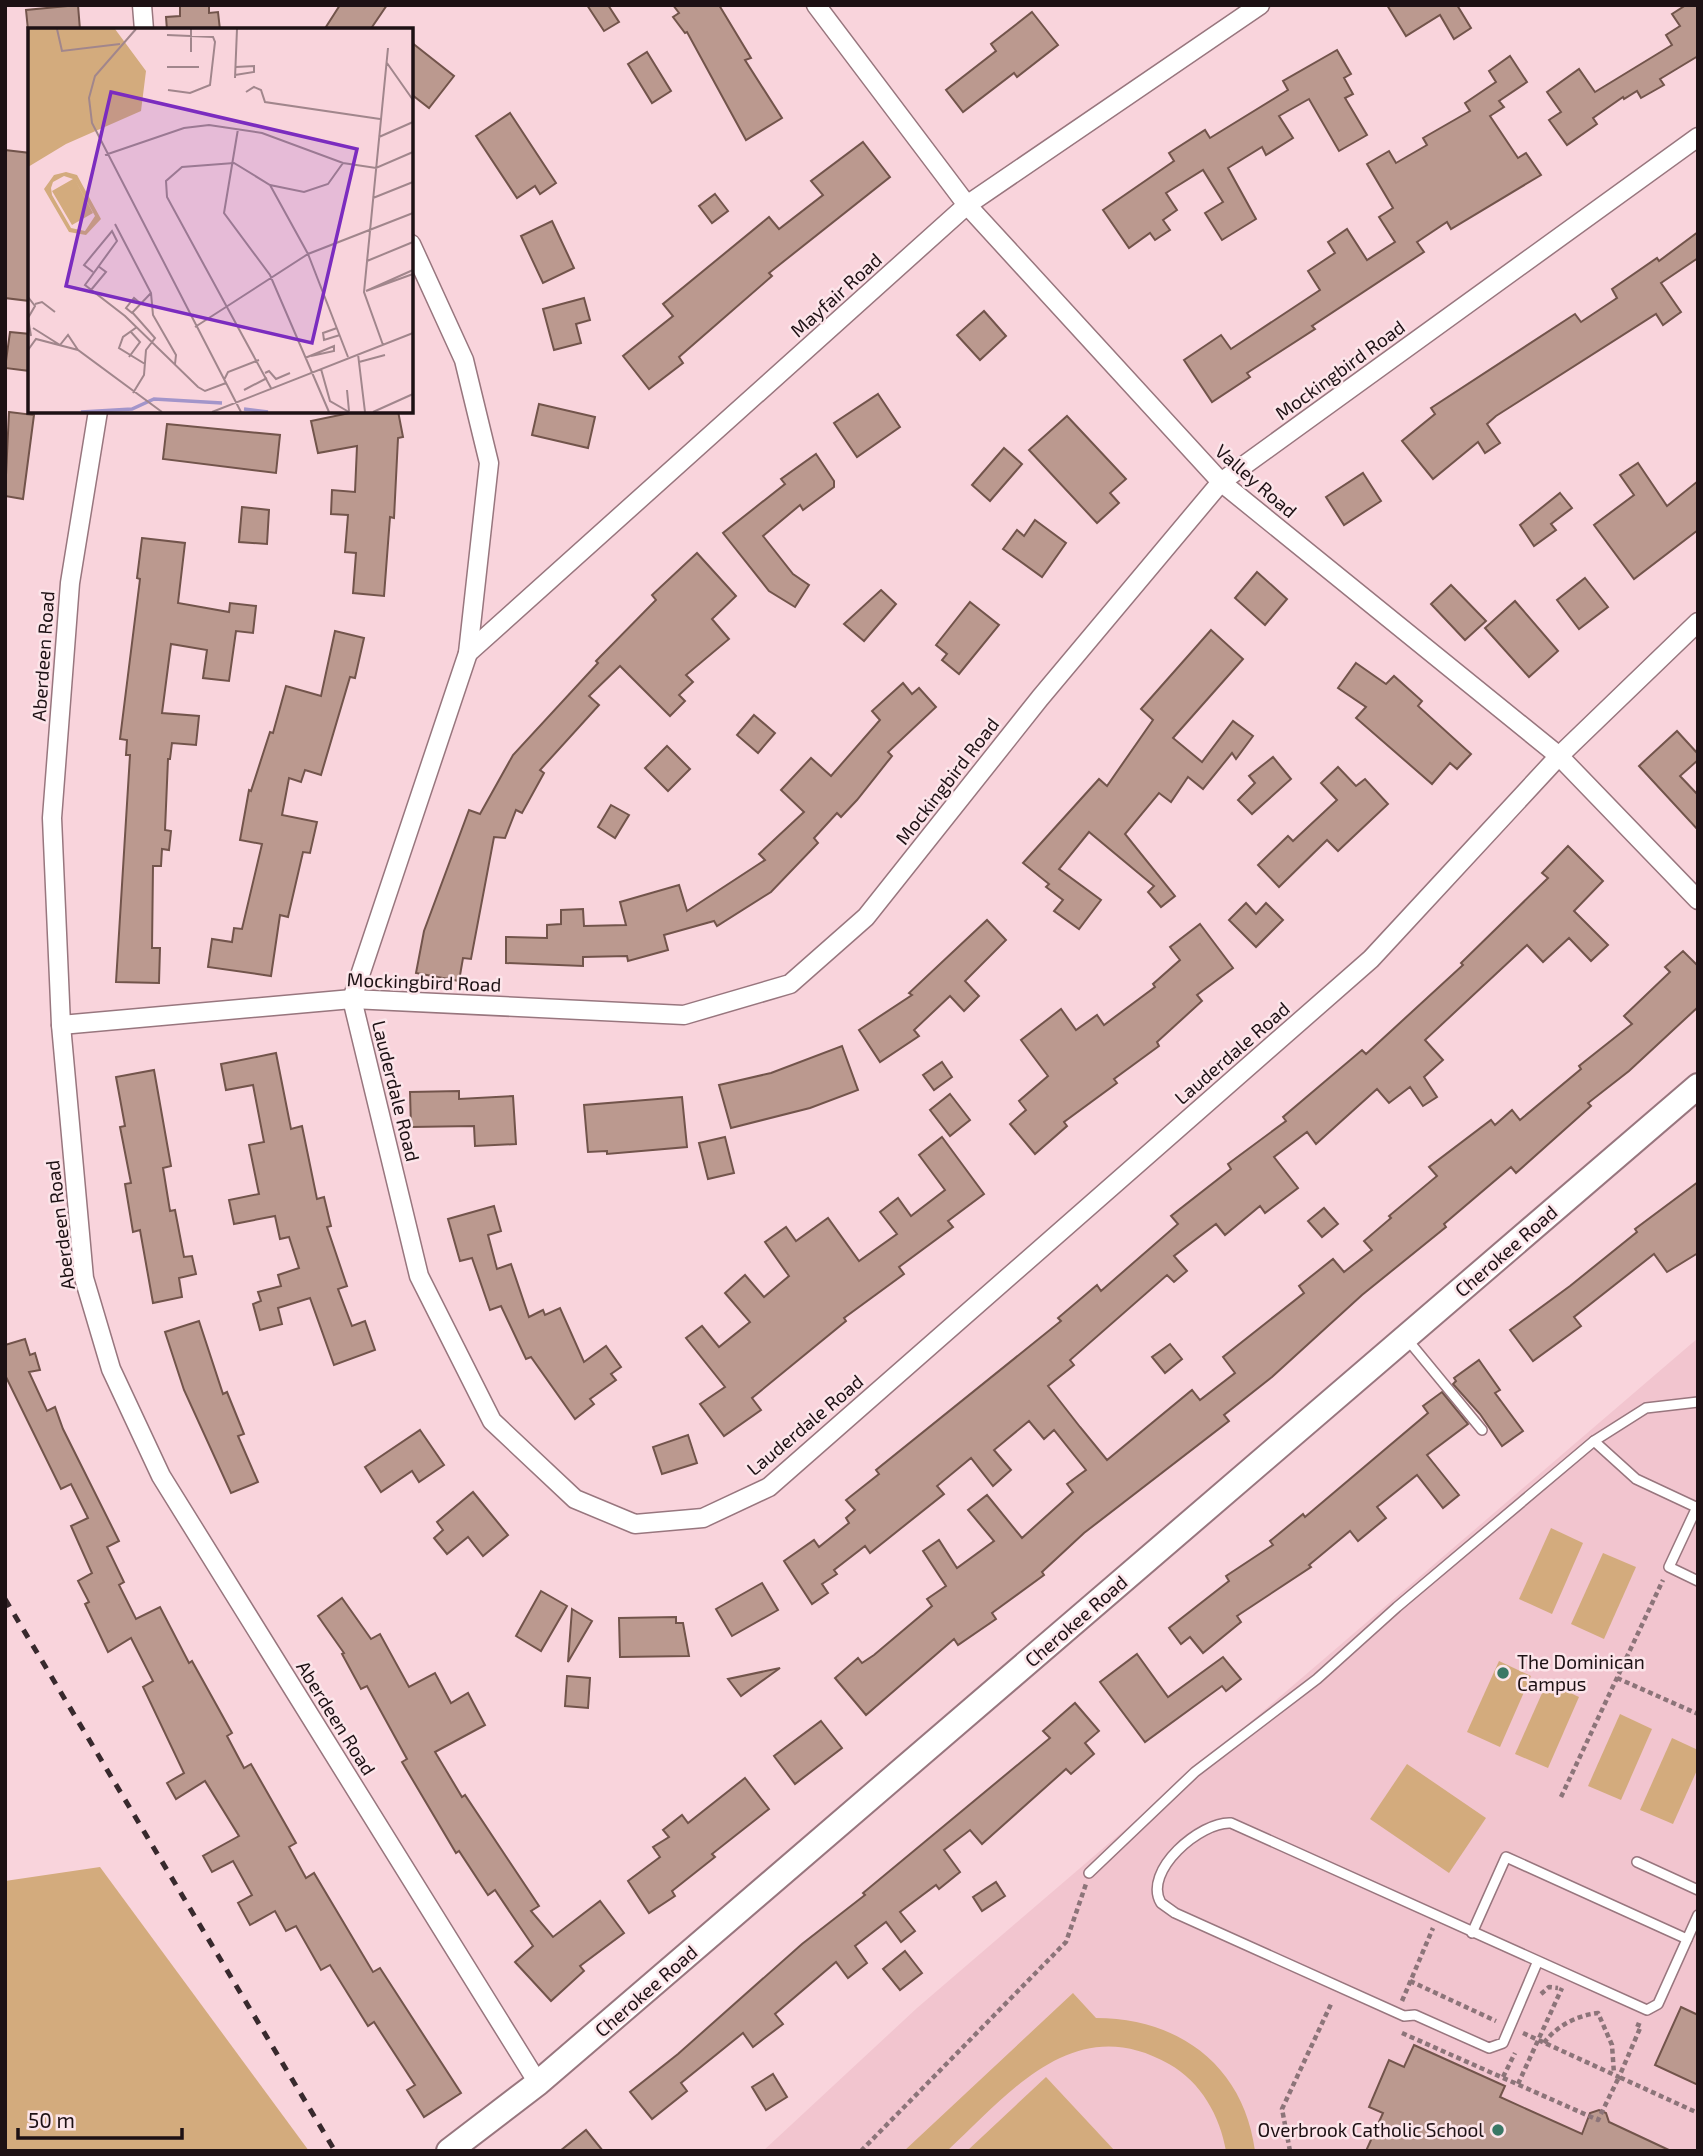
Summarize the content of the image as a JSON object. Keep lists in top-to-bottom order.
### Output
{
  "streets": {
    "street": [
      "Mayfair Road",
      "Mockingbird Road",
      "Valley Road",
      "Aberdeen Road",
      "Lauderdale Road",
      "Cherokee Road"
    ]
  },
  "crossings": [
    ["Mayfair Road", "Valley Road"],
    ["Mockingbird Road", "Valley Road"],
    ["Mockingbird Road", "Aberdeen Road"],
    ["Mockingbird Road", "Lauderdale Road"],
    ["Valley Road", "Lauderdale Road"],
    ["Aberdeen Road", "Cherokee Road"]
  ],
  "places": ["The Dominican Campus", "Overbrook Catholic School"],
  "scale_bar": "50 m"
}
